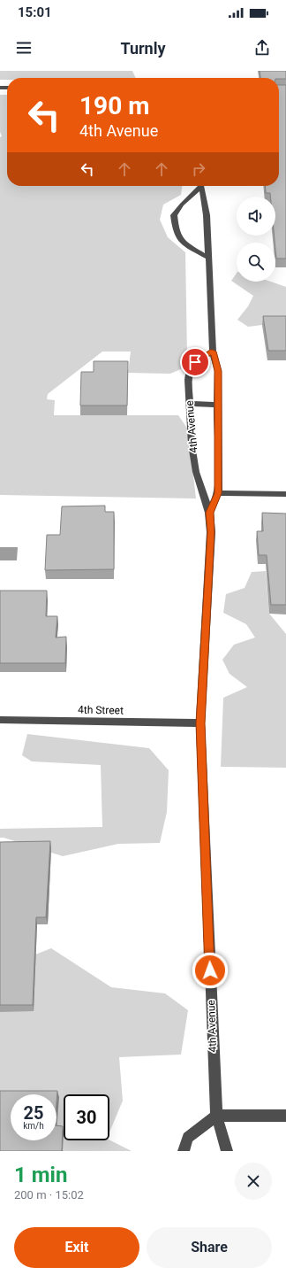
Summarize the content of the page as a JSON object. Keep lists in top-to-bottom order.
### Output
{
  "streets": {
    "street": ["4th Avenue", "4th Street"]
  },
  "crossings": [
    ["4th Avenue", "4th Street"]
  ],
  "page": {
    "status": "15:01",
    "header": "Turnly",
    "turn": ["190 m", "4th Avenue"],
    "speed": "25 km/h",
    "limit": "30",
    "heading": ["1 min", "200 m · 15:02"],
    "buttons": ["Exit", "Share"]
  }
}
